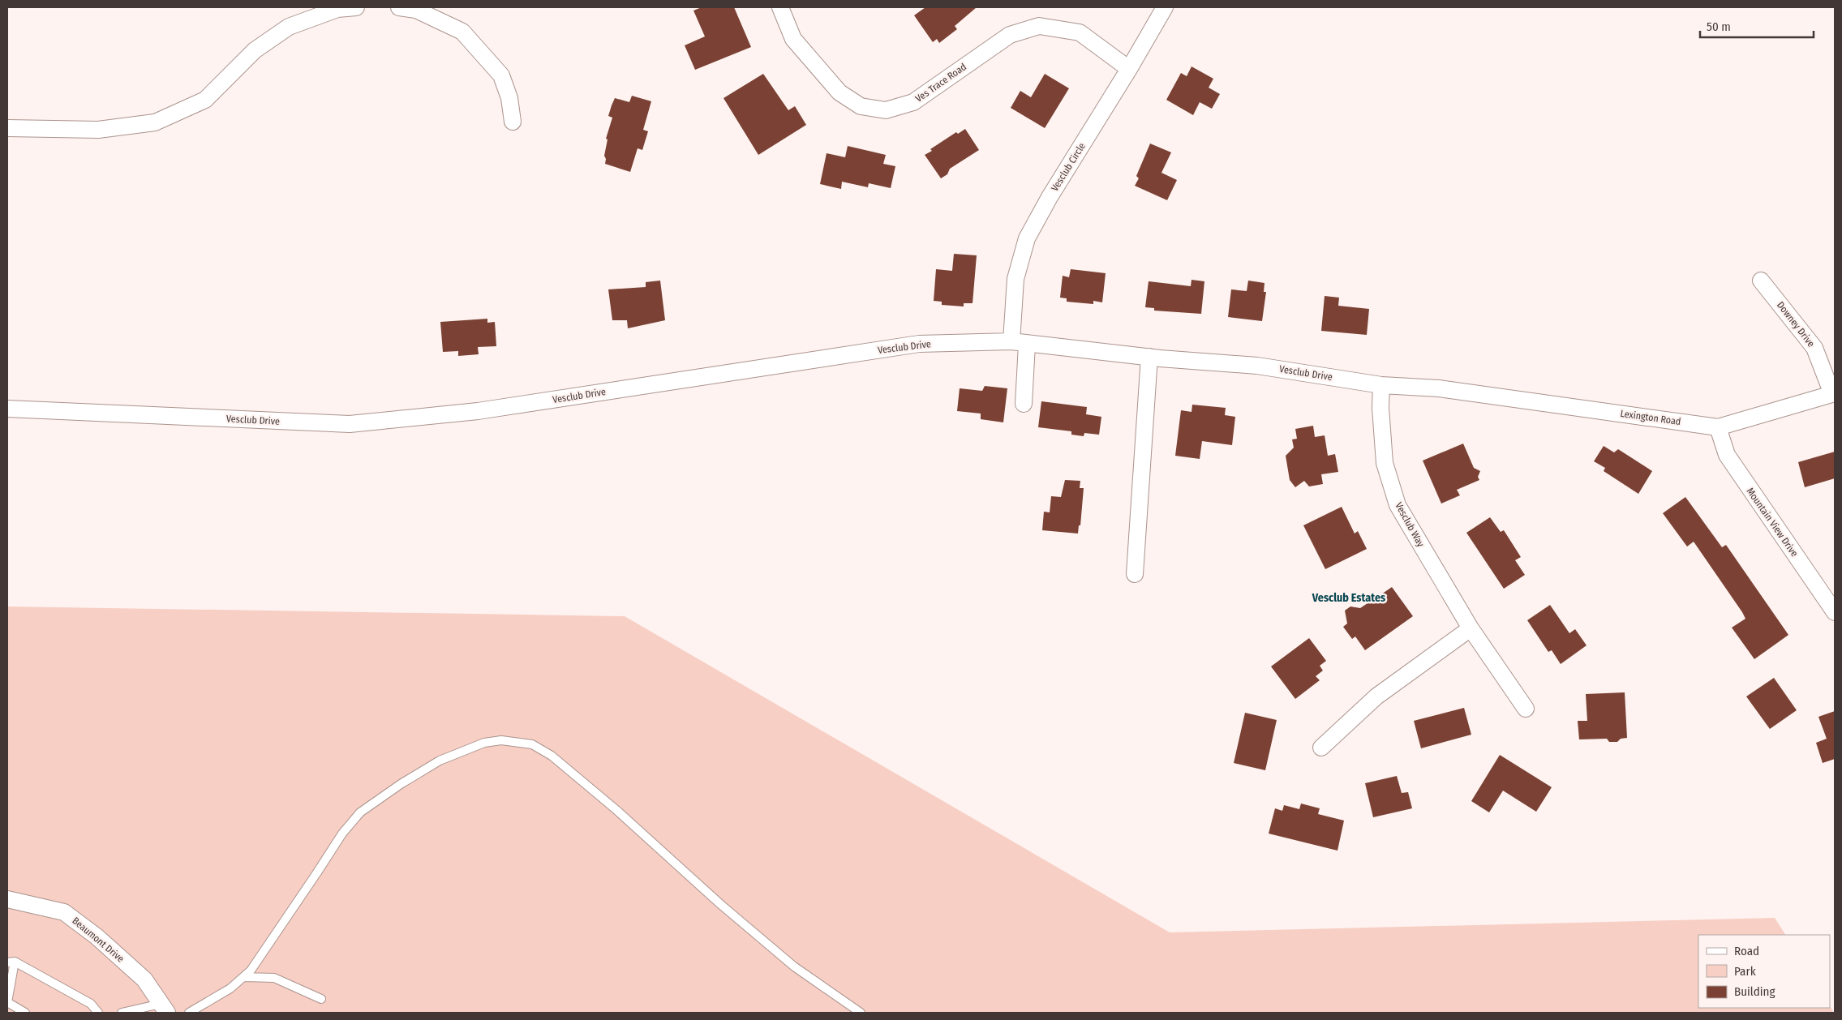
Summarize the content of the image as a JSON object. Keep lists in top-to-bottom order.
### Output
{
  "streets": {
    "street": [
      "Ves Trace Road",
      "Vesclub Circle",
      "Downey Drive",
      "Vesclub Drive",
      "Lexington Road",
      "Mountain View Drive",
      "Vesclub Way",
      "Beaumont Drive"
    ]
  },
  "crossings": [
    ["Ves Trace Road", "Vesclub Circle"],
    ["Vesclub Circle", "Vesclub Drive"],
    ["Downey Drive", "Lexington Road"],
    ["Vesclub Drive", "Lexington Road"],
    ["Vesclub Drive", "Vesclub Way"],
    ["Lexington Road", "Mountain View Drive"]
  ],
  "districts": ["Vesclub Estates"],
  "legend": ["Road", "Park", "Building"],
  "scale_bar": "50 m"
}
